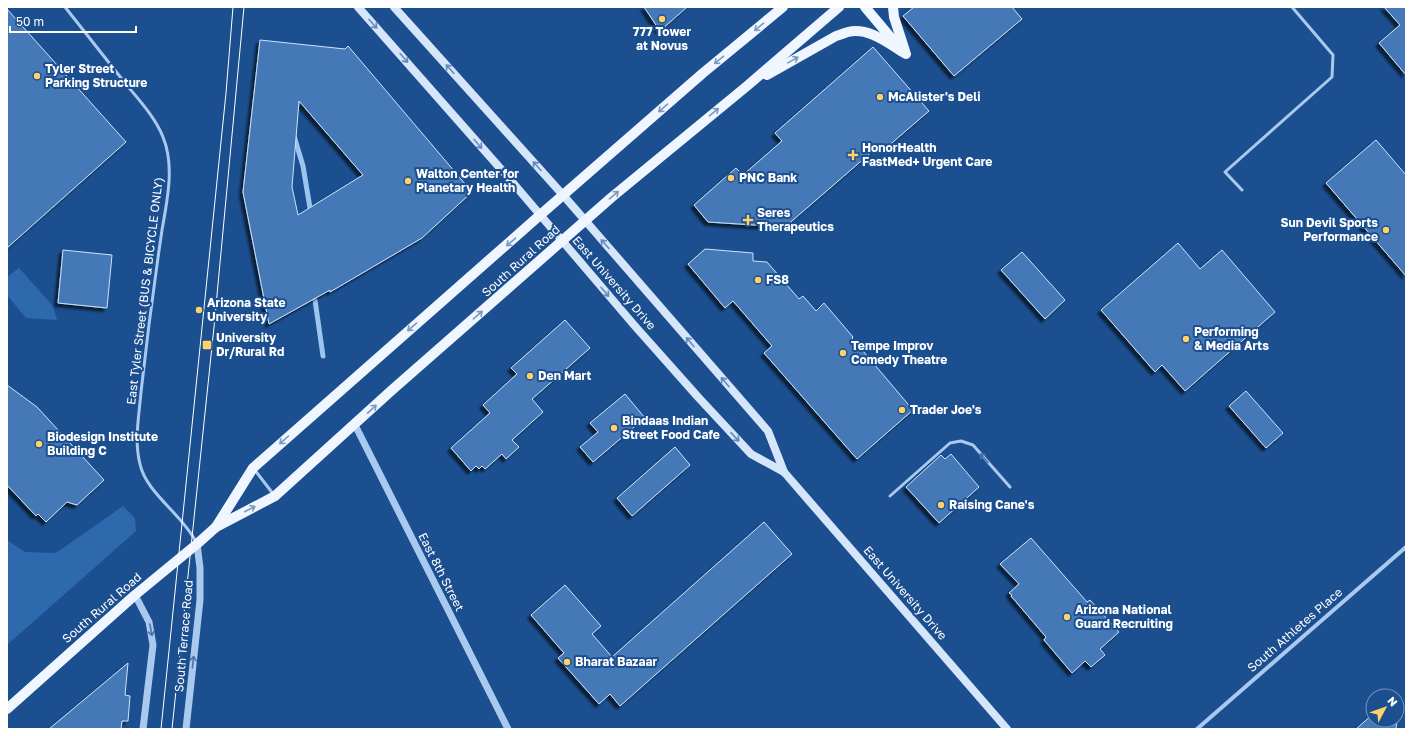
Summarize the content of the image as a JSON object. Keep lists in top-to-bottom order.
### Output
{
  "streets": {
    "main road": ["South Rural Road", "East University Drive"],
    "street": ["East 8th Street", "South Athletes Place", "South Terrace Road"],
    "lane": ["East Tyler Street (BUS & BICYCLE ONLY)"]
  },
  "crossings": [
    ["South Rural Road", "East University Drive"],
    ["South Rural Road", "East Tyler Street (BUS & BICYCLE ONLY)"],
    ["South Rural Road", "East 8th Street"],
    ["South Rural Road", "South Terrace Road"],
    ["East Tyler Street (BUS & BICYCLE ONLY)", "South Terrace Road"]
  ],
  "places": {
    "other": [
      "777 Tower at Novus",
      "Tyler Street Parking Structure",
      "McAlister's Deli",
      "PNC Bank",
      "Walton Center for Planetary Health",
      "Sun Devil Sports Performance",
      "FS8",
      "Arizona State University",
      "Performing & Media Arts",
      "Tempe Improv Comedy Theatre",
      "Den Mart",
      "Trader Joe's",
      "Bindaas Indian Street Food Cafe",
      "Biodesign Institute Building C",
      "Raising Cane's",
      "Arizona National Guard Recruiting",
      "Bharat Bazaar"
    ],
    "health": ["HonorHealth FastMed+ Urgent Care", "Seres Therapeutics"],
    "transit": ["University Dr/Rural Rd"]
  },
  "scale_bar": "50 m",
  "north": "top right"
}
